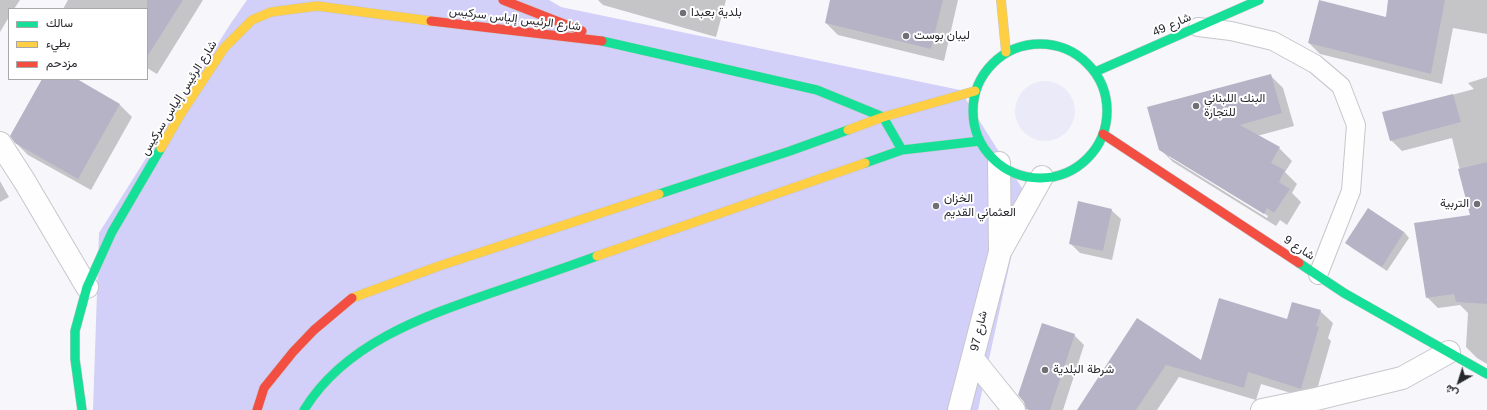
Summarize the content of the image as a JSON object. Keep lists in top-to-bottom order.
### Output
{
  "streets": {
    "main road": ["شارع الرئيس إلياس سركيس", "شارع 49", "شارع 9"],
    "street": ["شارع 97"]
  },
  "crossings": [
    ["شارع 49", "شارع 9"],
    ["شارع 49", "شارع 97"],
    ["شارع 9", "شارع 97"]
  ],
  "places": [
    "بلدية بعبدا",
    "ليبان بوست",
    "البنك اللبناني للتجارة",
    "التربية",
    "الخزان العثماني القديم",
    "شرطة البلدية"
  ],
  "legend": ["سالك", "بطيء", "مزدحم"],
  "north": "bottom left"
}
